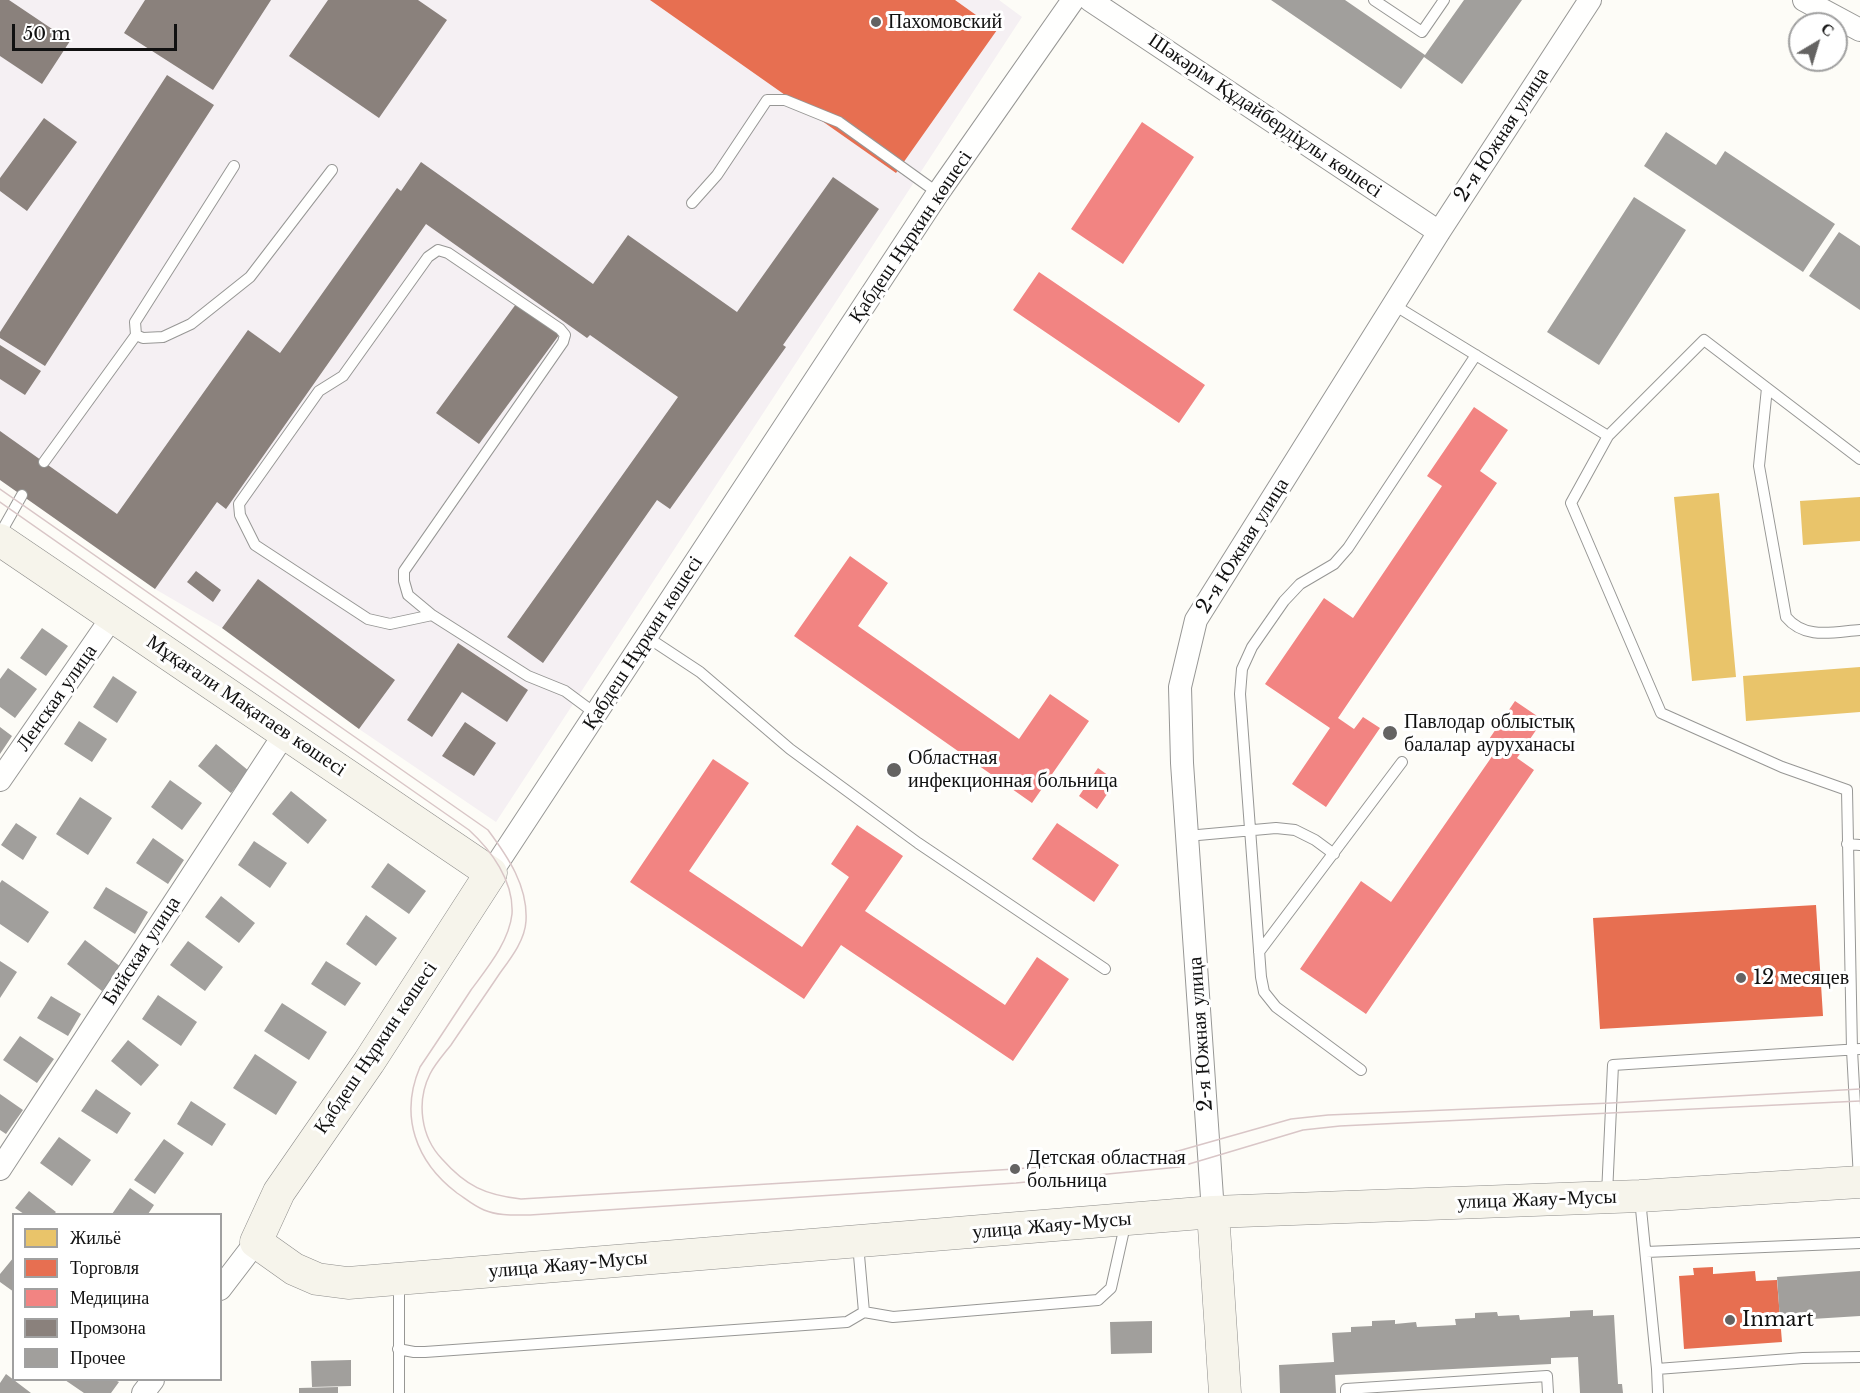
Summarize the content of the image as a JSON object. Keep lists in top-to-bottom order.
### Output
{
  "streets": {
    "main road": ["Қабдеш Нұркин көшесі", "Мұқағали Мақатаев көшесі", "улица Жаяу-Мусы"],
    "street": [
      "Шәкәрім Құдайбердіұлы көшесі",
      "2-я Южная улица",
      "Ленская улица",
      "Бийская улица"
    ]
  },
  "crossings": [
    ["Шәкәрім Құдайбердіұлы көшесі", "2-я Южная улица"],
    ["2-я Южная улица", "улица Жаяу-Мусы"],
    ["Қабдеш Нұркин көшесі", "Мұқағали Мақатаев көшесі"],
    ["Қабдеш Нұркин көшесі", "улица Жаяу-Мусы"],
    ["Ленская улица", "Мұқағали Мақатаев көшесі"],
    ["Мұқағали Мақатаев көшесі", "Бийская улица"]
  ],
  "places": [
    "Пахомовский",
    "Павлодар облыстық балалар ауруханасы",
    "Областная инфекционная больница",
    "12 месяцев",
    "Детская областная больница",
    "Inmart"
  ],
  "legend": [
    "Жильё",
    "Торговля",
    "Медицина",
    "Промзона",
    "Прочее"
  ],
  "scale_bar": "50 m",
  "north": "top right"
}
